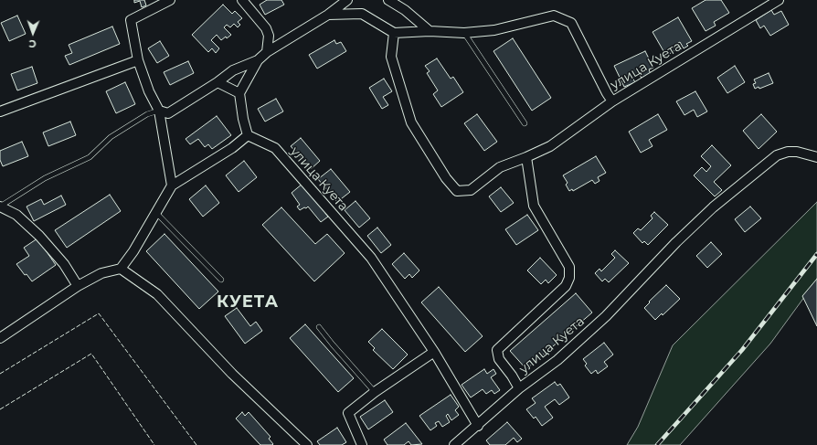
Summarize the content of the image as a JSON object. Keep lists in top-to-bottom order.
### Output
{
  "streets": {
    "street": ["улица Куета"]
  },
  "districts": ["КУЕТА"],
  "north": "bottom"
}
